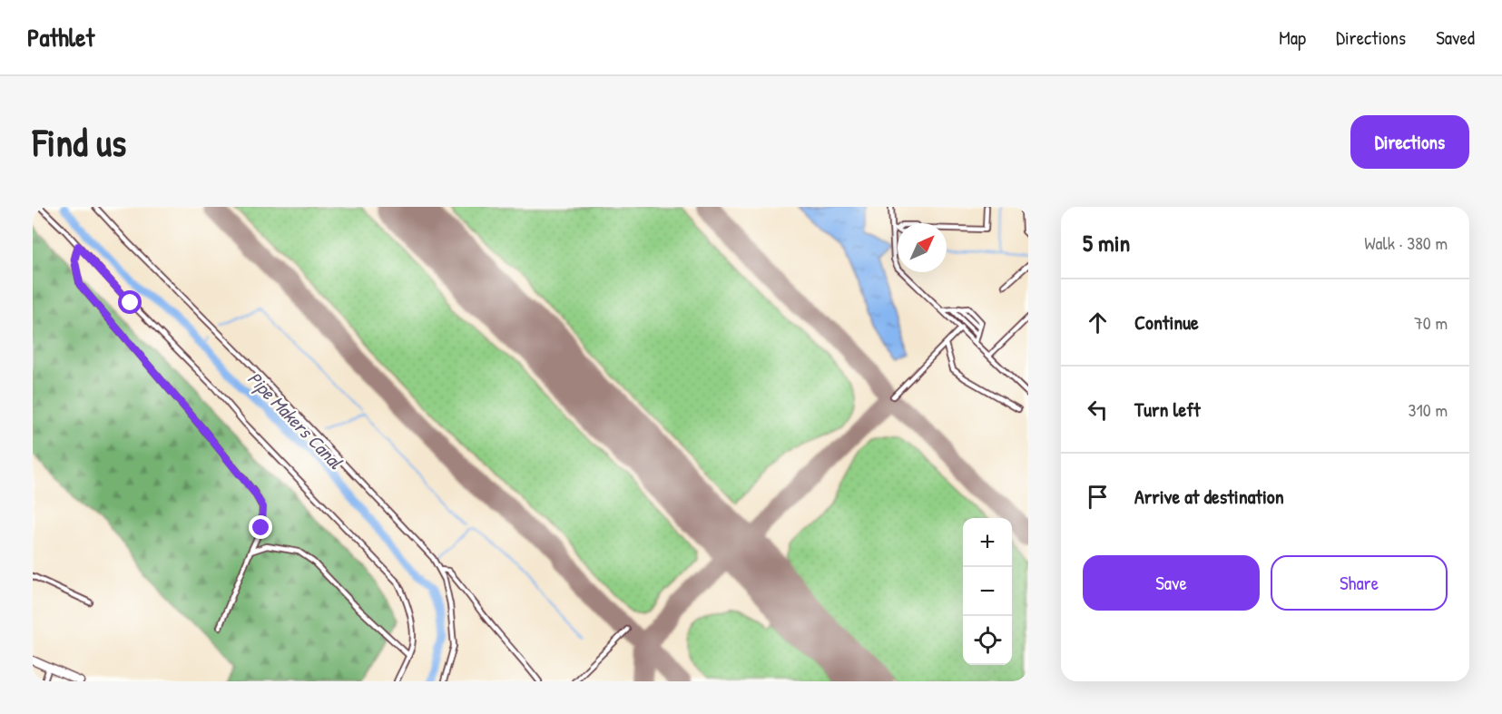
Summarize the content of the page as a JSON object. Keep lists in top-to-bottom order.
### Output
{
  "water": ["Pipe Makers Canal"],
  "north": "top right",
  "page": {
    "header": "Pathlet",
    "nav": ["Map", "Directions", "Saved"],
    "buttons": [
      "Directions",
      ["Save", "Share"]
    ],
    "title": "Find us",
    "heading": ["5 min", "Walk · 380 m"],
    "list": [
      ["Continue", "70 m"],
      ["Turn left", "310 m"],
      "Arrive at destination"
    ],
    "map_buttons": ["+", "−"]
  }
}
